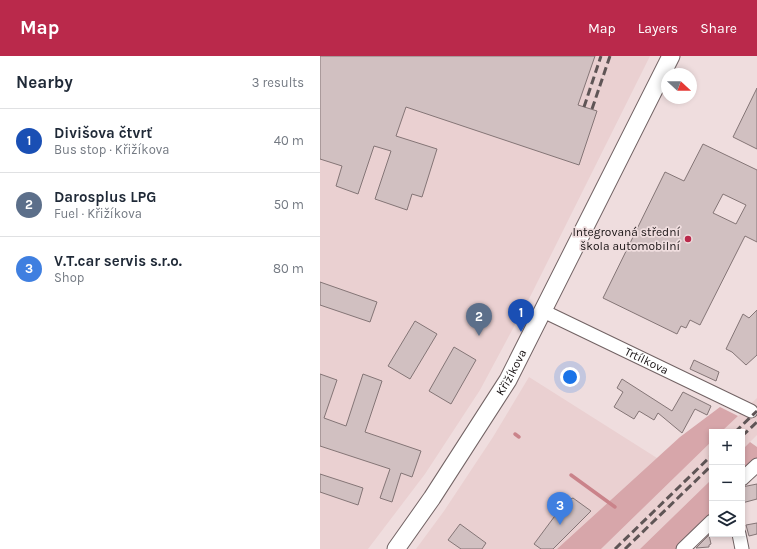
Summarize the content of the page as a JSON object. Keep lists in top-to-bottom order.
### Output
{
  "streets": {
    "street": ["Trtílkova", "Křižíkova"]
  },
  "crossings": [
    ["Trtílkova", "Křižíkova"]
  ],
  "places": ["Integrovaná střední škola automobilní"],
  "north": "right",
  "page": {
    "header": "Map",
    "nav": ["Map", "Layers", "Share"],
    "heading": ["Nearby", "3 results"],
    "list": [
      {
        "mark": "1",
        "name": "Divišova čtvrť",
        "note": "Bus stop · Křižíkova",
        "value": "40 m"
      },
      {
        "mark": "2",
        "name": "Darosplus LPG",
        "note": "Fuel · Křižíkova",
        "value": "50 m"
      },
      {
        "mark": "3",
        "name": "V.T.car servis s.r.o.",
        "note": "Shop",
        "value": "80 m"
      }
    ],
    "pins": ["1", "2", "3"],
    "map_buttons": ["+", "−"]
  }
}
